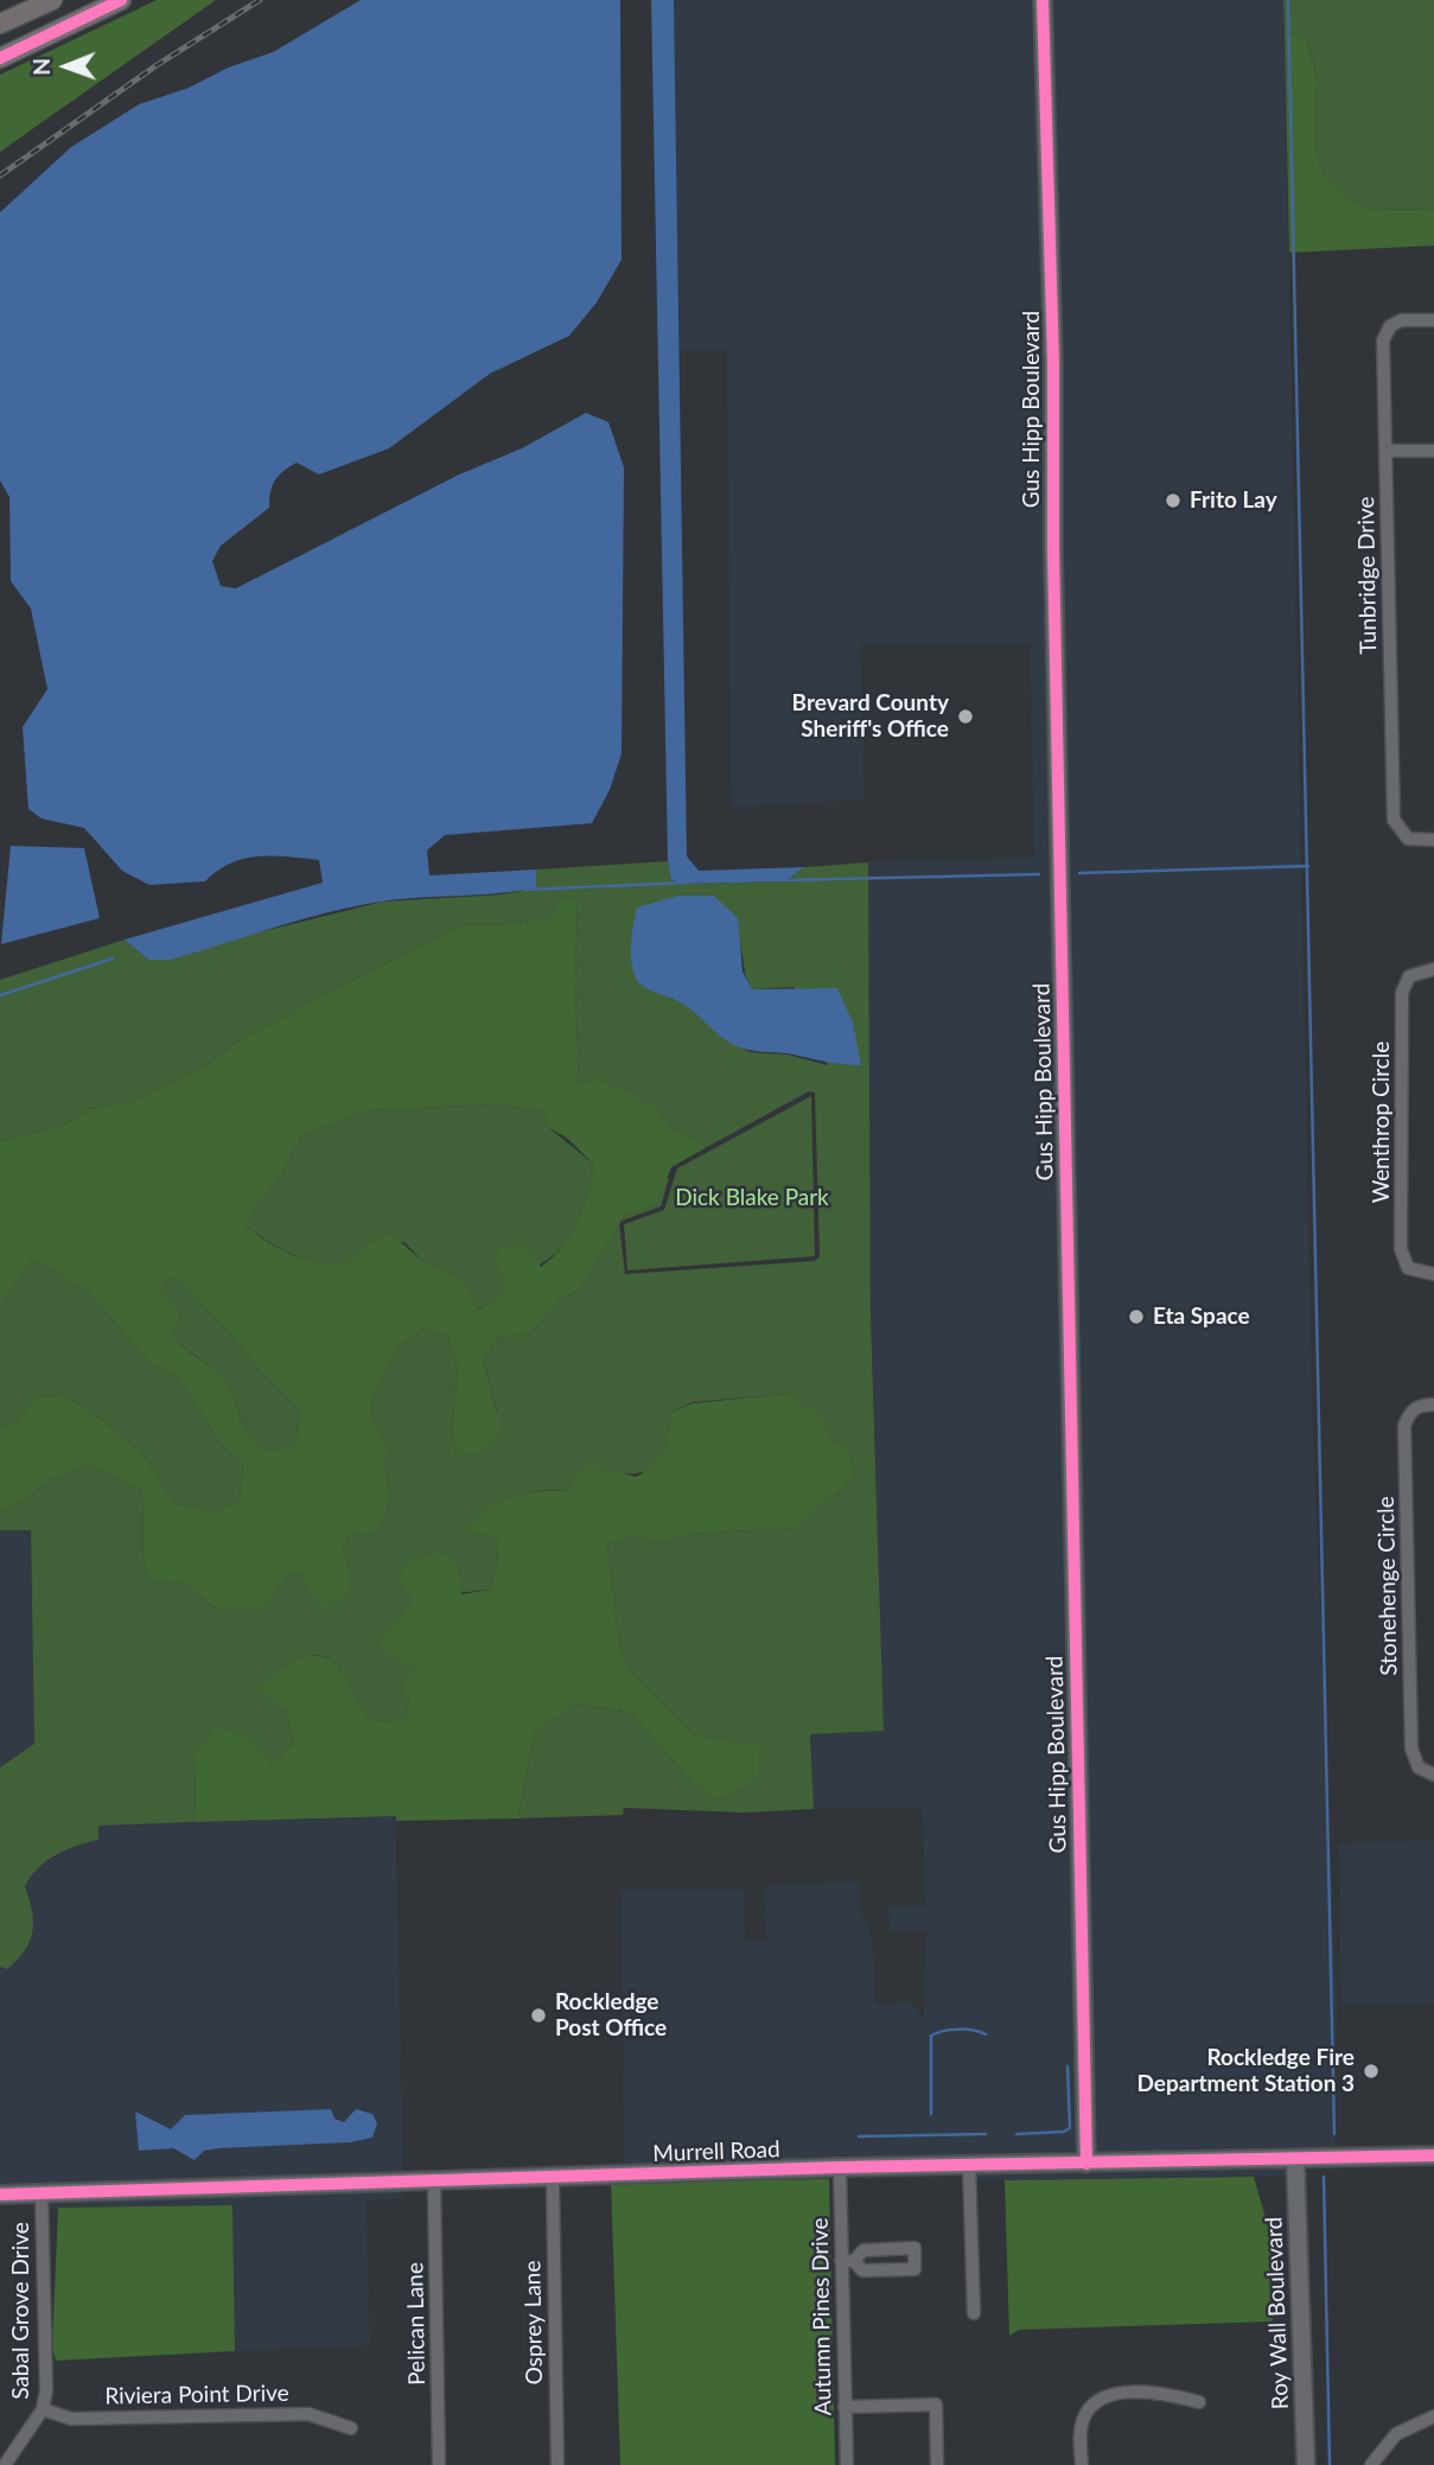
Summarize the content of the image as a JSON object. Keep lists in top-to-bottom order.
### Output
{
  "streets": {
    "street": [
      "Gus Hipp Boulevard",
      "Tunbridge Drive",
      "Wenthrop Circle",
      "Stonehenge Circle",
      "Murrell Road",
      "Sabal Grove Drive",
      "Roy Wall Boulevard",
      "Autumn Pines Drive",
      "Osprey Lane",
      "Pelican Lane",
      "Riviera Point Drive"
    ]
  },
  "crossings": [
    ["Gus Hipp Boulevard", "Murrell Road"],
    ["Murrell Road", "Sabal Grove Drive"],
    ["Murrell Road", "Roy Wall Boulevard"],
    ["Murrell Road", "Autumn Pines Drive"],
    ["Murrell Road", "Osprey Lane"],
    ["Murrell Road", "Pelican Lane"],
    ["Sabal Grove Drive", "Riviera Point Drive"]
  ],
  "parks": ["Dick Blake Park"],
  "places": [
    "Frito Lay",
    "Brevard County Sheriff's Office",
    "Eta Space",
    "Rockledge Post Office",
    "Rockledge Fire Department Station 3"
  ],
  "north": "left"
}
